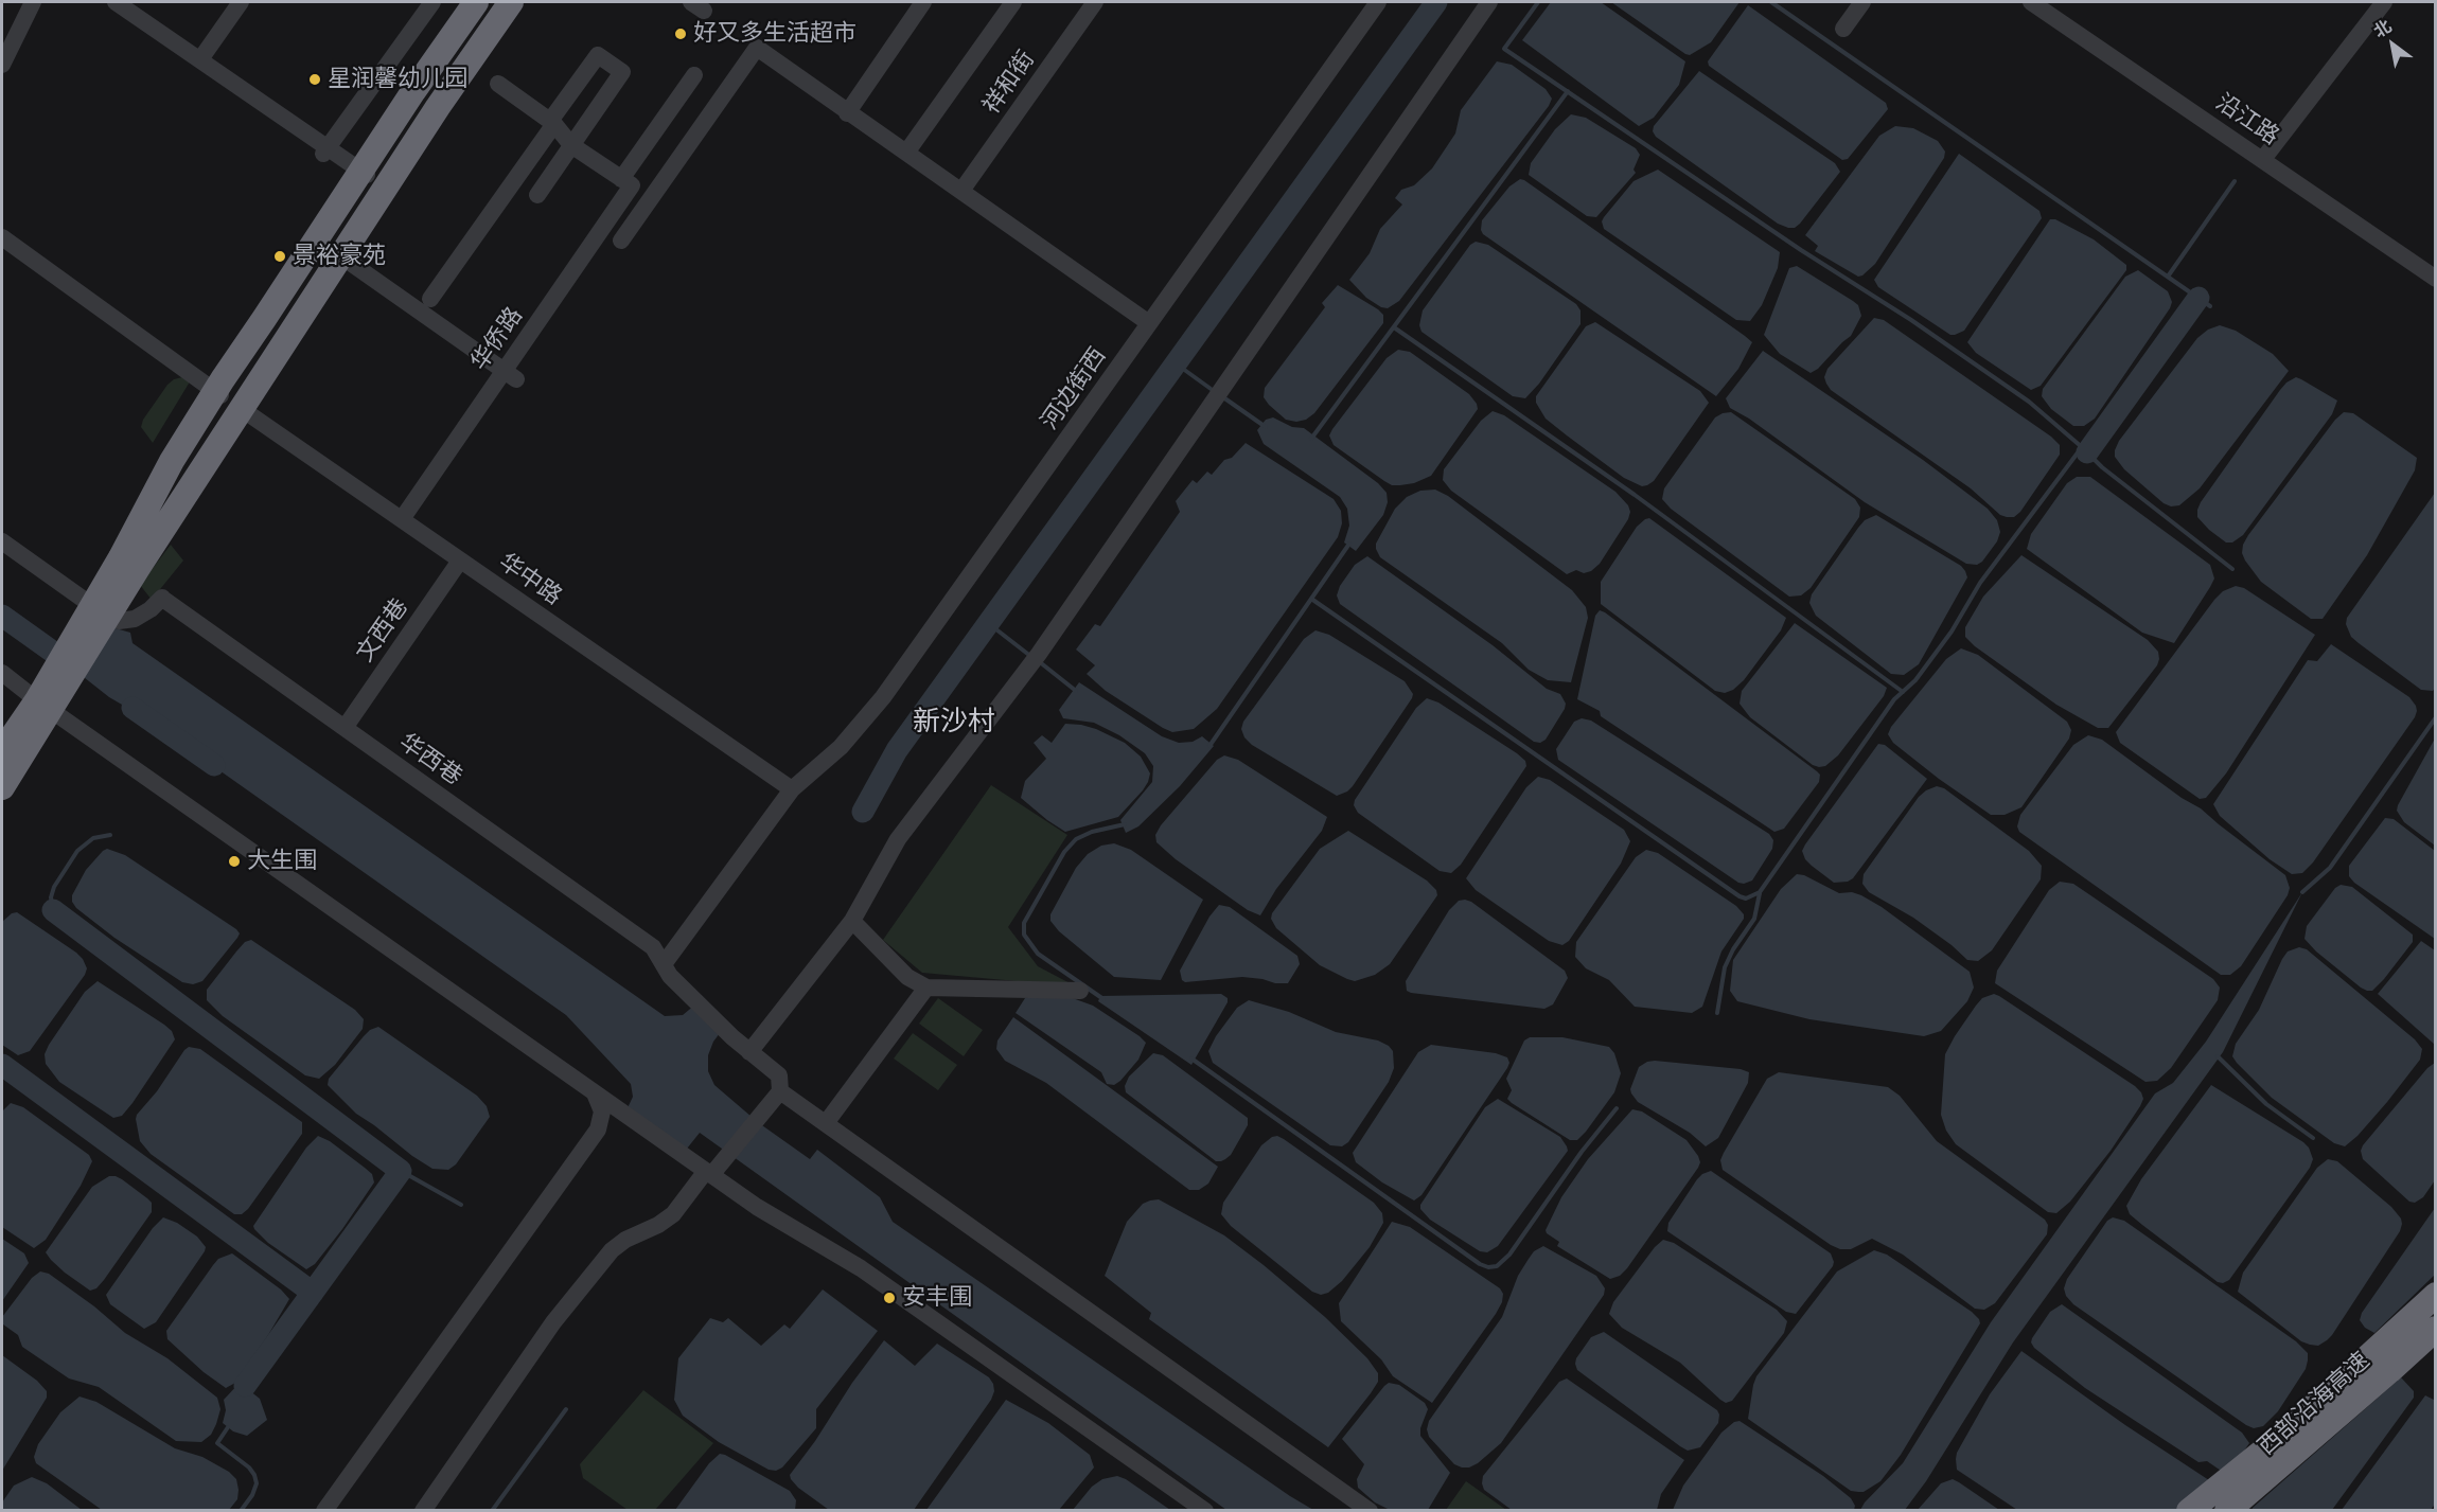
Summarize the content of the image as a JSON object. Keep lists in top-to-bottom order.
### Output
{
  "streets": {
    "highway": ["西部沿海高速"],
    "street": [
      "祥和街",
      "沿江路",
      "华侨路",
      "河边街西",
      "华中路",
      "文西巷",
      "华西巷"
    ]
  },
  "crossings": [
    ["华侨路", "华中路"],
    ["河边街西", "华中路"],
    ["河边街西", "华西巷"],
    ["华中路", "文西巷"],
    ["文西巷", "华西巷"]
  ],
  "districts": ["新沙村"],
  "places": [
    "好又多生活超市",
    "星润馨幼儿园",
    "景裕豪苑",
    "大生围",
    "安丰围"
  ],
  "north": "top left"
}
